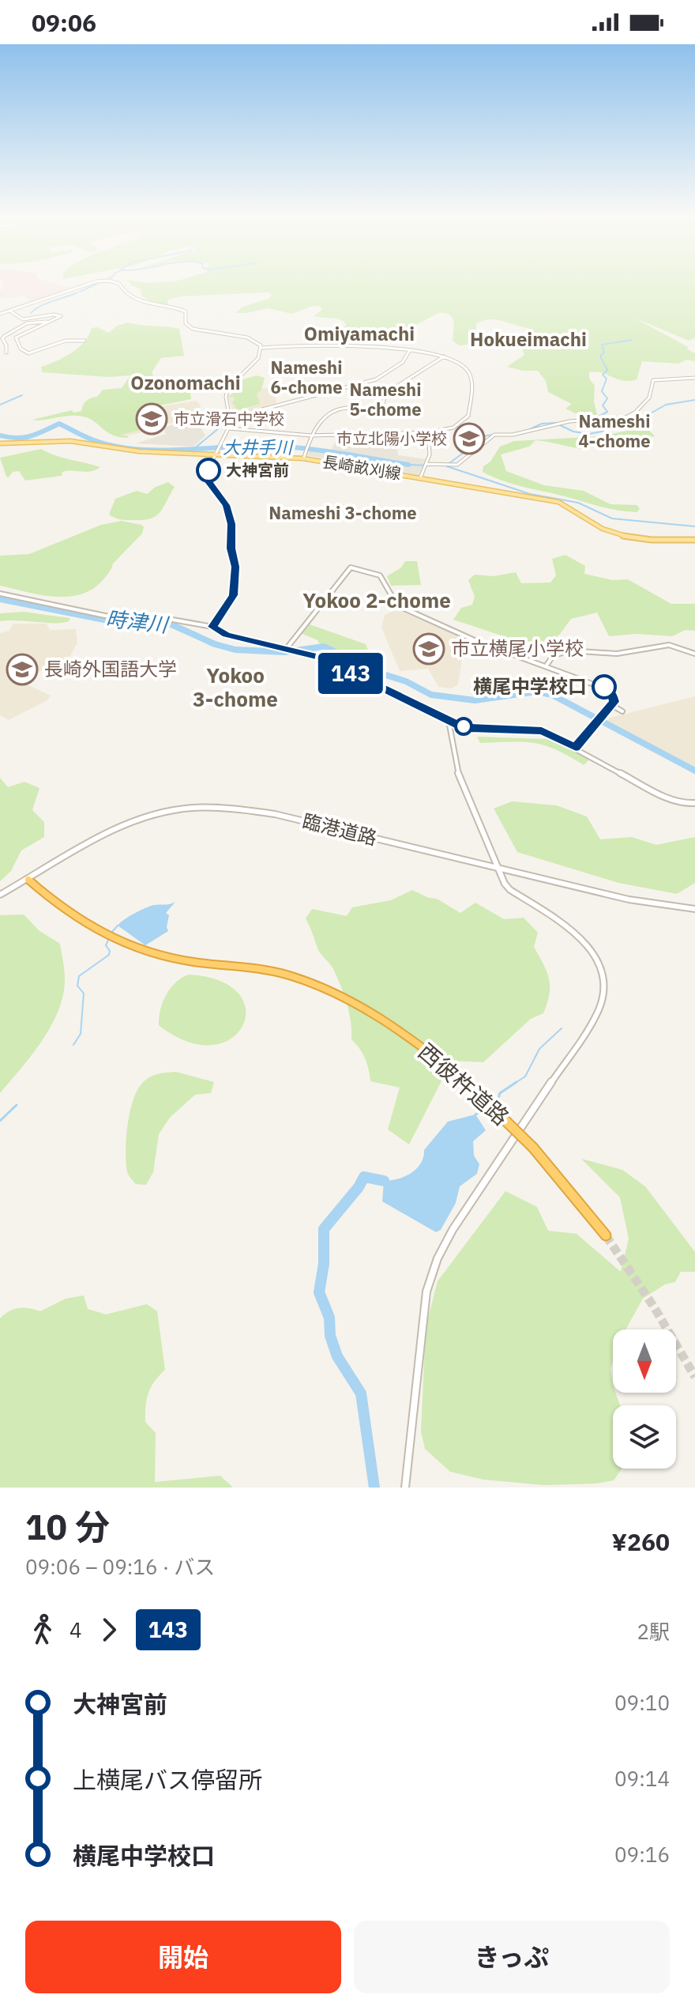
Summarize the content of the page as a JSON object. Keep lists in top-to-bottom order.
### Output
{
  "streets": {
    "highway": ["西彼杵道路"],
    "main road": ["長崎畝刈線"],
    "street": ["臨港道路"]
  },
  "crossings": [
    ["臨港道路", "西彼杵道路"]
  ],
  "districts": [
    "Omiyamachi",
    "Hokueimachi",
    "Nameshi 6-chome",
    "Ozonomachi",
    "Nameshi 5-chome",
    "Nameshi 4-chome",
    "Nameshi 3-chome",
    "Yokoo 2-chome",
    "Yokoo 3-chome"
  ],
  "water": ["大井手川", "時津川"],
  "places": {
    "school or university": [
      "市立滑石中学校",
      "市立北陽小学校",
      "市立横尾小学校",
      "長崎外国語大学"
    ],
    "other": ["大神宮前", "横尾中学校口"]
  },
  "lines": ["bus line 143"],
  "north": "bottom",
  "page": {
    "status": "09:06",
    "on_map": "143",
    "heading": ["10 分", "09:06 – 09:16 · バス", "¥260"],
    "legs": ["4", "143", "2駅"],
    "list": [
      {
        "name": "大神宮前",
        "value": "09:10"
      },
      {
        "name": "上横尾バス停留所",
        "value": "09:14"
      },
      {
        "name": "横尾中学校口",
        "value": "09:16"
      }
    ],
    "buttons": ["開始", "きっぷ"]
  }
}
